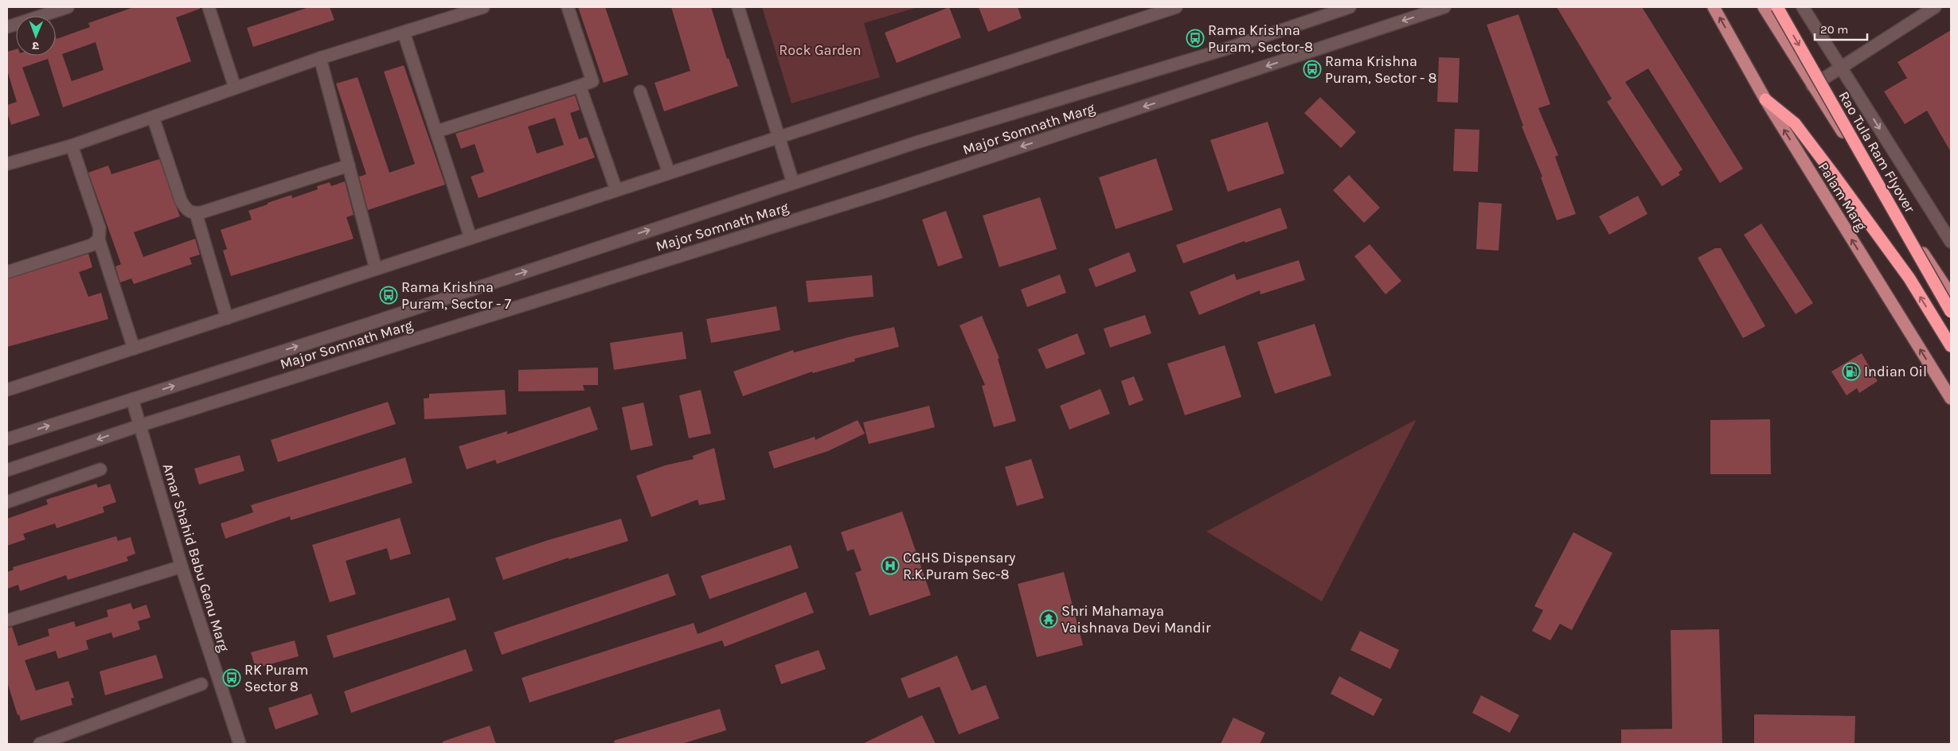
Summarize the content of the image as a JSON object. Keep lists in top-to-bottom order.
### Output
{
  "streets": {
    "highway": ["Rao Tula Ram Flyover"],
    "main road": ["Palam Marg"],
    "street": ["Major Somnath Marg", "Amar Shahid Babu Genu Marg"]
  },
  "crossings": [
    ["Major Somnath Marg", "Amar Shahid Babu Genu Marg"]
  ],
  "parks": ["Rock Garden"],
  "places": {
    "bus stop": [
      "Rama Krishna Puram, Sector-8",
      "Rama Krishna Puram, Sector - 8",
      "Rama Krishna Puram, Sector - 7",
      "RK Puram Sector 8"
    ],
    "fuel station": ["Indian Oil"],
    "hospital": ["CGHS Dispensary R.K.Puram Sec-8"],
    "temple": ["Shri Mahamaya Vaishnava Devi Mandir"]
  },
  "scale_bar": "20 m",
  "north": "bottom"
}
